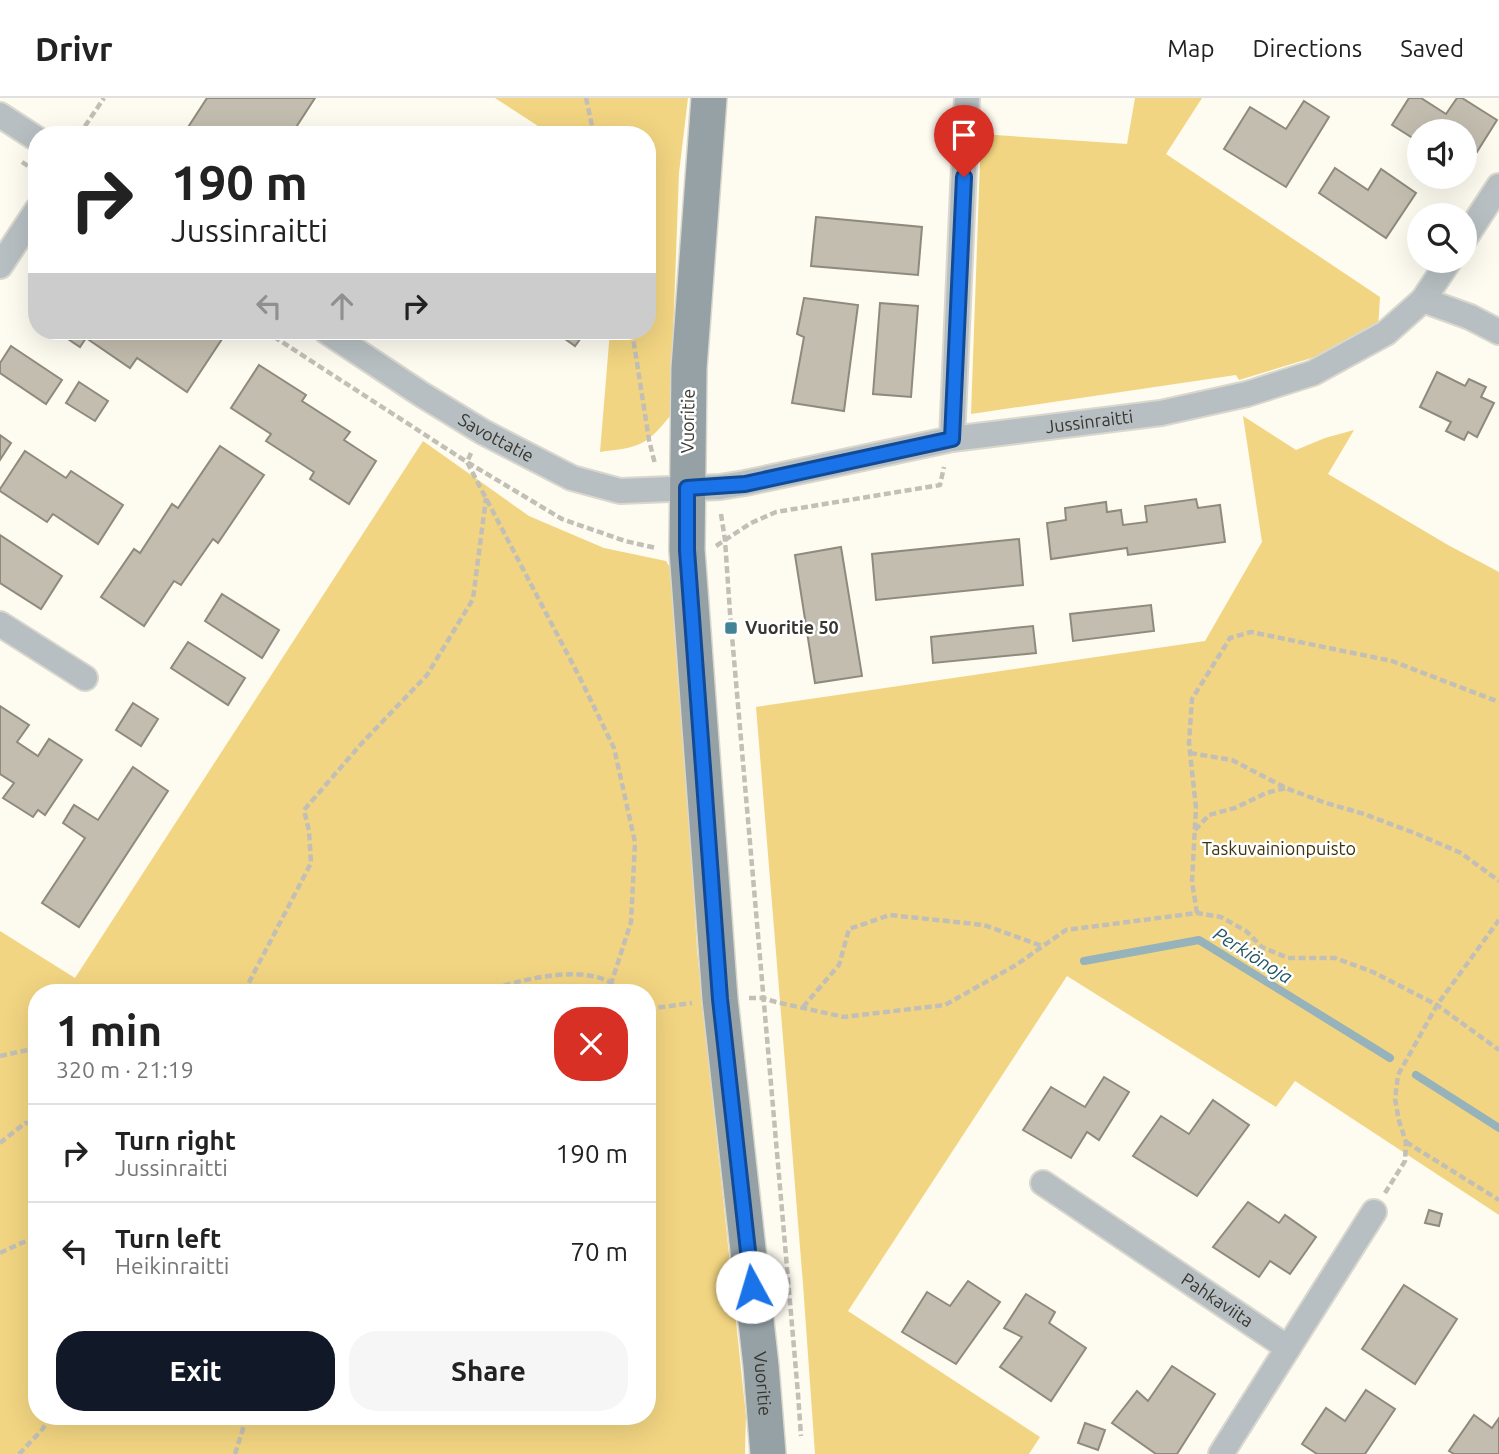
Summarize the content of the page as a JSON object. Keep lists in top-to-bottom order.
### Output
{
  "streets": {
    "street": [
      "Vuoritie",
      "Jussinraitti",
      "Savottatie",
      "Pahkaviita"
    ]
  },
  "crossings": [
    ["Vuoritie", "Jussinraitti"],
    ["Vuoritie", "Savottatie"],
    ["Jussinraitti", "Savottatie"]
  ],
  "water": ["Perkiönoja"],
  "parks": ["Taskuvainionpuisto"],
  "places": {
    "transit": ["Vuoritie 50"]
  },
  "page": {
    "header": "Drivr",
    "nav": ["Map", "Directions", "Saved"],
    "turn": ["190 m", "Jussinraitti"],
    "heading": ["1 min", "320 m · 21:19"],
    "list": [
      {
        "name": "Turn right",
        "note": "Jussinraitti",
        "value": "190 m"
      },
      {
        "name": "Turn left",
        "note": "Heikinraitti",
        "value": "70 m"
      }
    ],
    "buttons": ["Exit", "Share"]
  }
}
